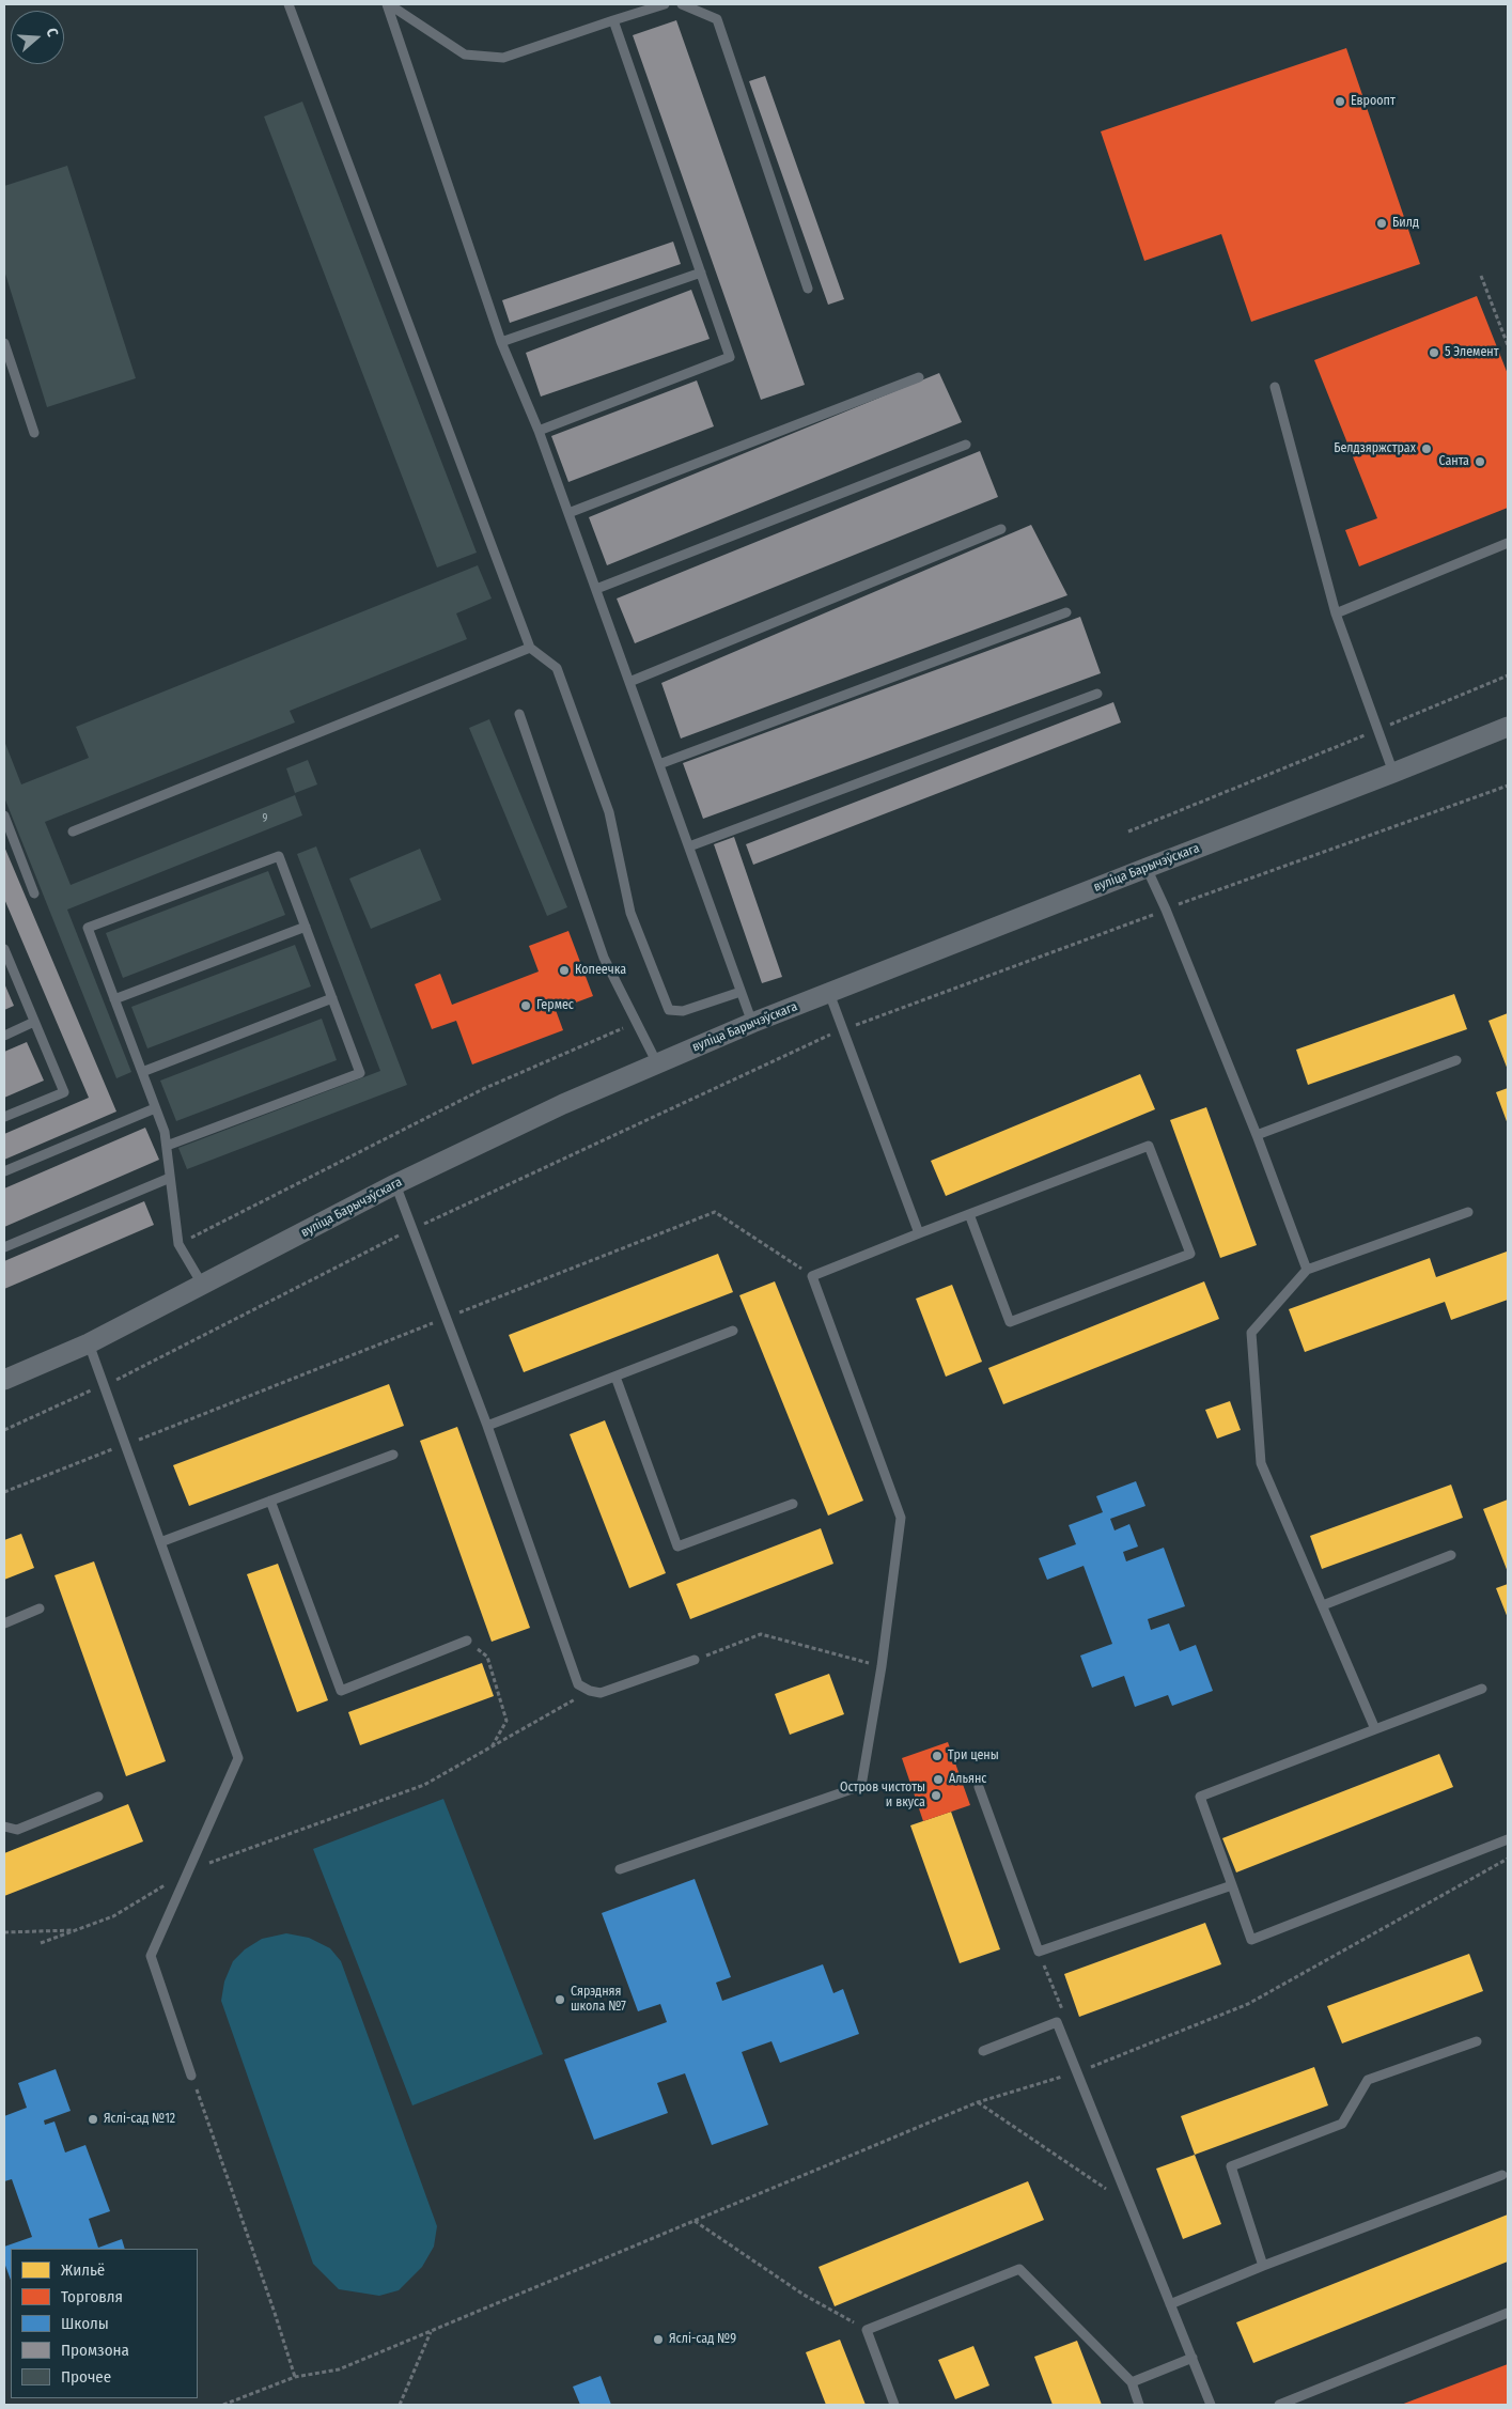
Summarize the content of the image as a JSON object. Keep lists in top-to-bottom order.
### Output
{
  "streets": {
    "street": ["вуліца Барычэўскага"]
  },
  "places": [
    "Евроопт",
    "Билд",
    "5 Элемент",
    "Белдзяржстрах",
    "Санта",
    "Копеечка",
    "Гермес",
    "Три цены",
    "Альянс",
    "Остров чистоты и вкуса",
    "Сярэдняя школа №7",
    "Яслі-сад №12",
    "Яслі-сад №9"
  ],
  "house_numbers": ["9"],
  "legend": [
    "Жильё",
    "Торговля",
    "Школы",
    "Промзона",
    "Прочее"
  ],
  "north": "right"
}
